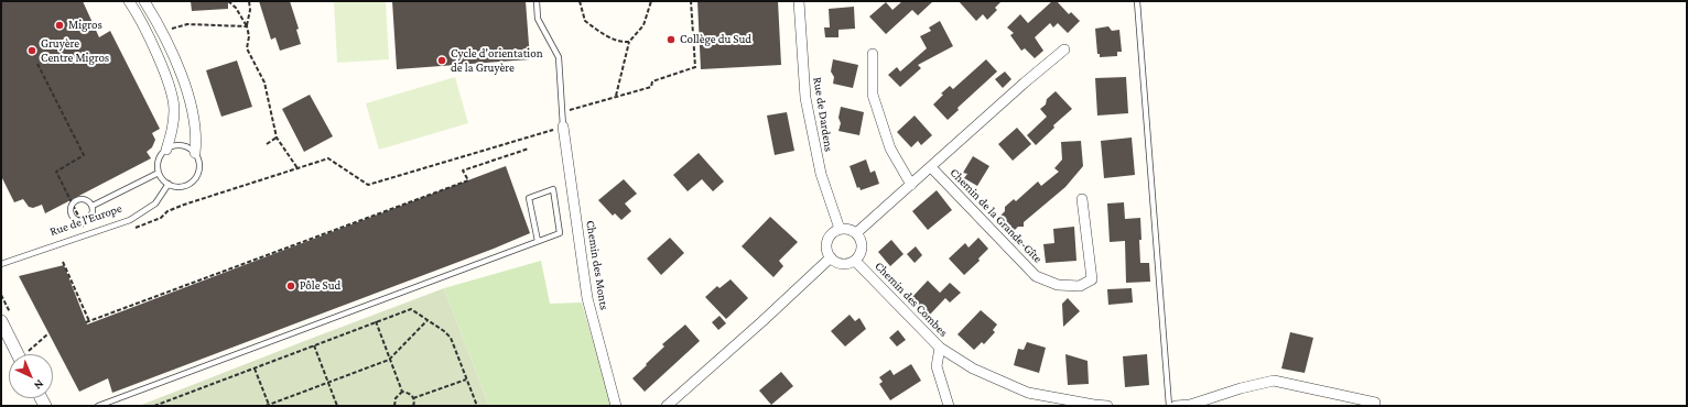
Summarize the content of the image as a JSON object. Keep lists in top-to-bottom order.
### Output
{
  "streets": {
    "street": [
      "Rue de Dardens",
      "Chemin de la Grande-Gîte",
      "Chemin des Monts",
      "Chemin des Combes"
    ],
    "lane": ["Rue de l'Europe"]
  },
  "crossings": [
    ["Rue de Dardens", "Chemin de la Grande-Gîte"],
    ["Rue de Dardens", "Chemin des Combes"],
    ["Chemin de la Grande-Gîte", "Chemin des Combes"]
  ],
  "places": [
    "Migros",
    "Collège du Sud",
    "Gruyère Centre Migros",
    "Cycle d'orientation de la Gruyère",
    "Pôle Sud"
  ],
  "north": "bottom right"
}
